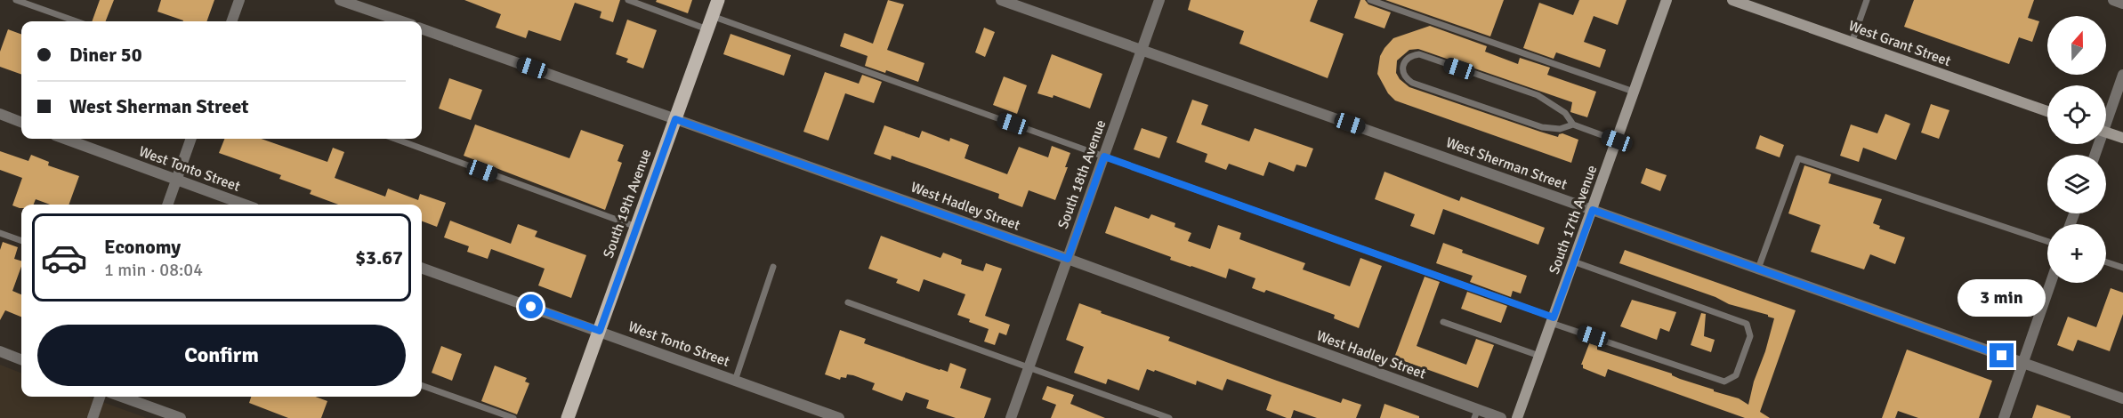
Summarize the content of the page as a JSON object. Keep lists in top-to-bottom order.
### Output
{
  "streets": {
    "main road": ["West Grant Street", "South 19th Avenue", "South 17th Avenue"],
    "street": [
      "West Sherman Street",
      "West Tonto Street",
      "South 18th Avenue",
      "West Hadley Street"
    ]
  },
  "crossings": [
    ["West Sherman Street", "South 18th Avenue"],
    ["West Sherman Street", "South 17th Avenue"],
    ["West Tonto Street", "South 19th Avenue"],
    ["South 18th Avenue", "West Hadley Street"],
    ["South 19th Avenue", "West Hadley Street"]
  ],
  "north": "top",
  "page": {
    "map_buttons": "+",
    "banner": ["Diner 50", "West Sherman Street"],
    "list": [
      {
        "name": "Economy",
        "note": "1 min · 08:04",
        "value": "$3.67"
      }
    ],
    "bubble": "3 min",
    "buttons": "Confirm"
  }
}
